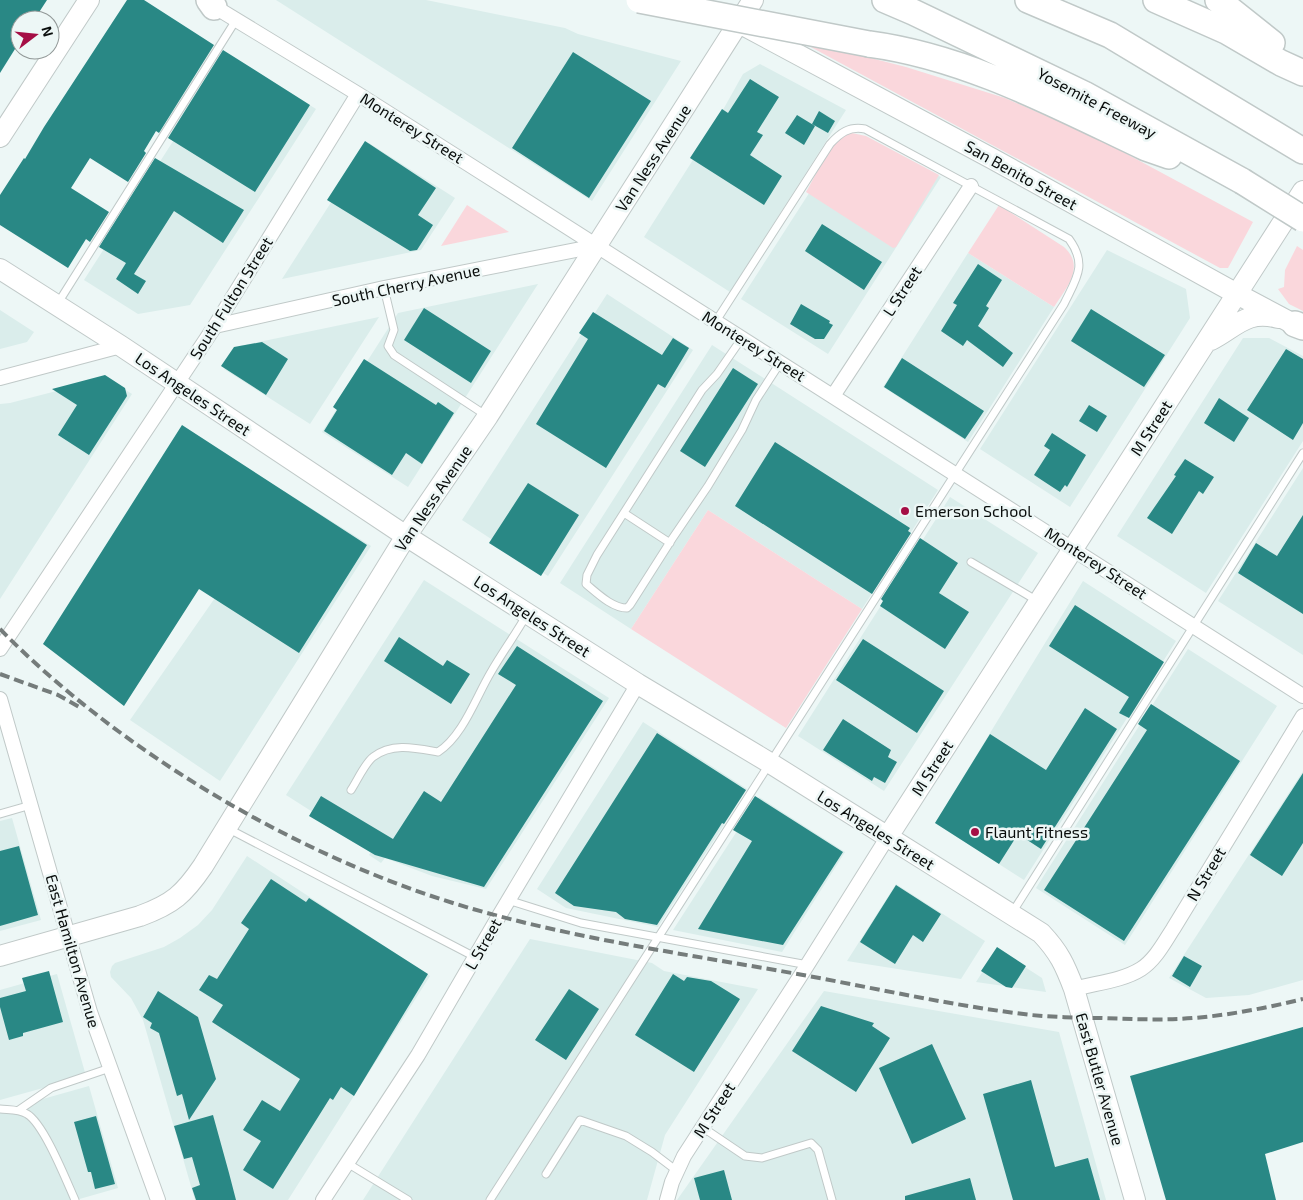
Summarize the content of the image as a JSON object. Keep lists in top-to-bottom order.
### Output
{
  "streets": {
    "highway": ["Yosemite Freeway"],
    "street": [
      "Monterey Street",
      "Van Ness Avenue",
      "San Benito Street",
      "South Cherry Avenue",
      "L Street",
      "South Fulton Street",
      "Los Angeles Street",
      "M Street",
      "N Street",
      "East Hamilton Avenue",
      "East Butler Avenue"
    ]
  },
  "crossings": [
    ["Monterey Street", "Van Ness Avenue"],
    ["Monterey Street", "South Cherry Avenue"],
    ["Monterey Street", "L Street"],
    ["Monterey Street", "South Fulton Street"],
    ["Monterey Street", "M Street"],
    ["Van Ness Avenue", "San Benito Street"],
    ["Van Ness Avenue", "South Cherry Avenue"],
    ["Van Ness Avenue", "Los Angeles Street"],
    ["Van Ness Avenue", "East Hamilton Avenue"],
    ["San Benito Street", "M Street"],
    ["South Cherry Avenue", "South Fulton Street"],
    ["L Street", "Los Angeles Street"],
    ["South Fulton Street", "Los Angeles Street"],
    ["Los Angeles Street", "M Street"],
    ["Los Angeles Street", "East Butler Avenue"],
    ["N Street", "East Butler Avenue"]
  ],
  "places": ["Emerson School", "Flaunt Fitness"],
  "north": "right"
}
